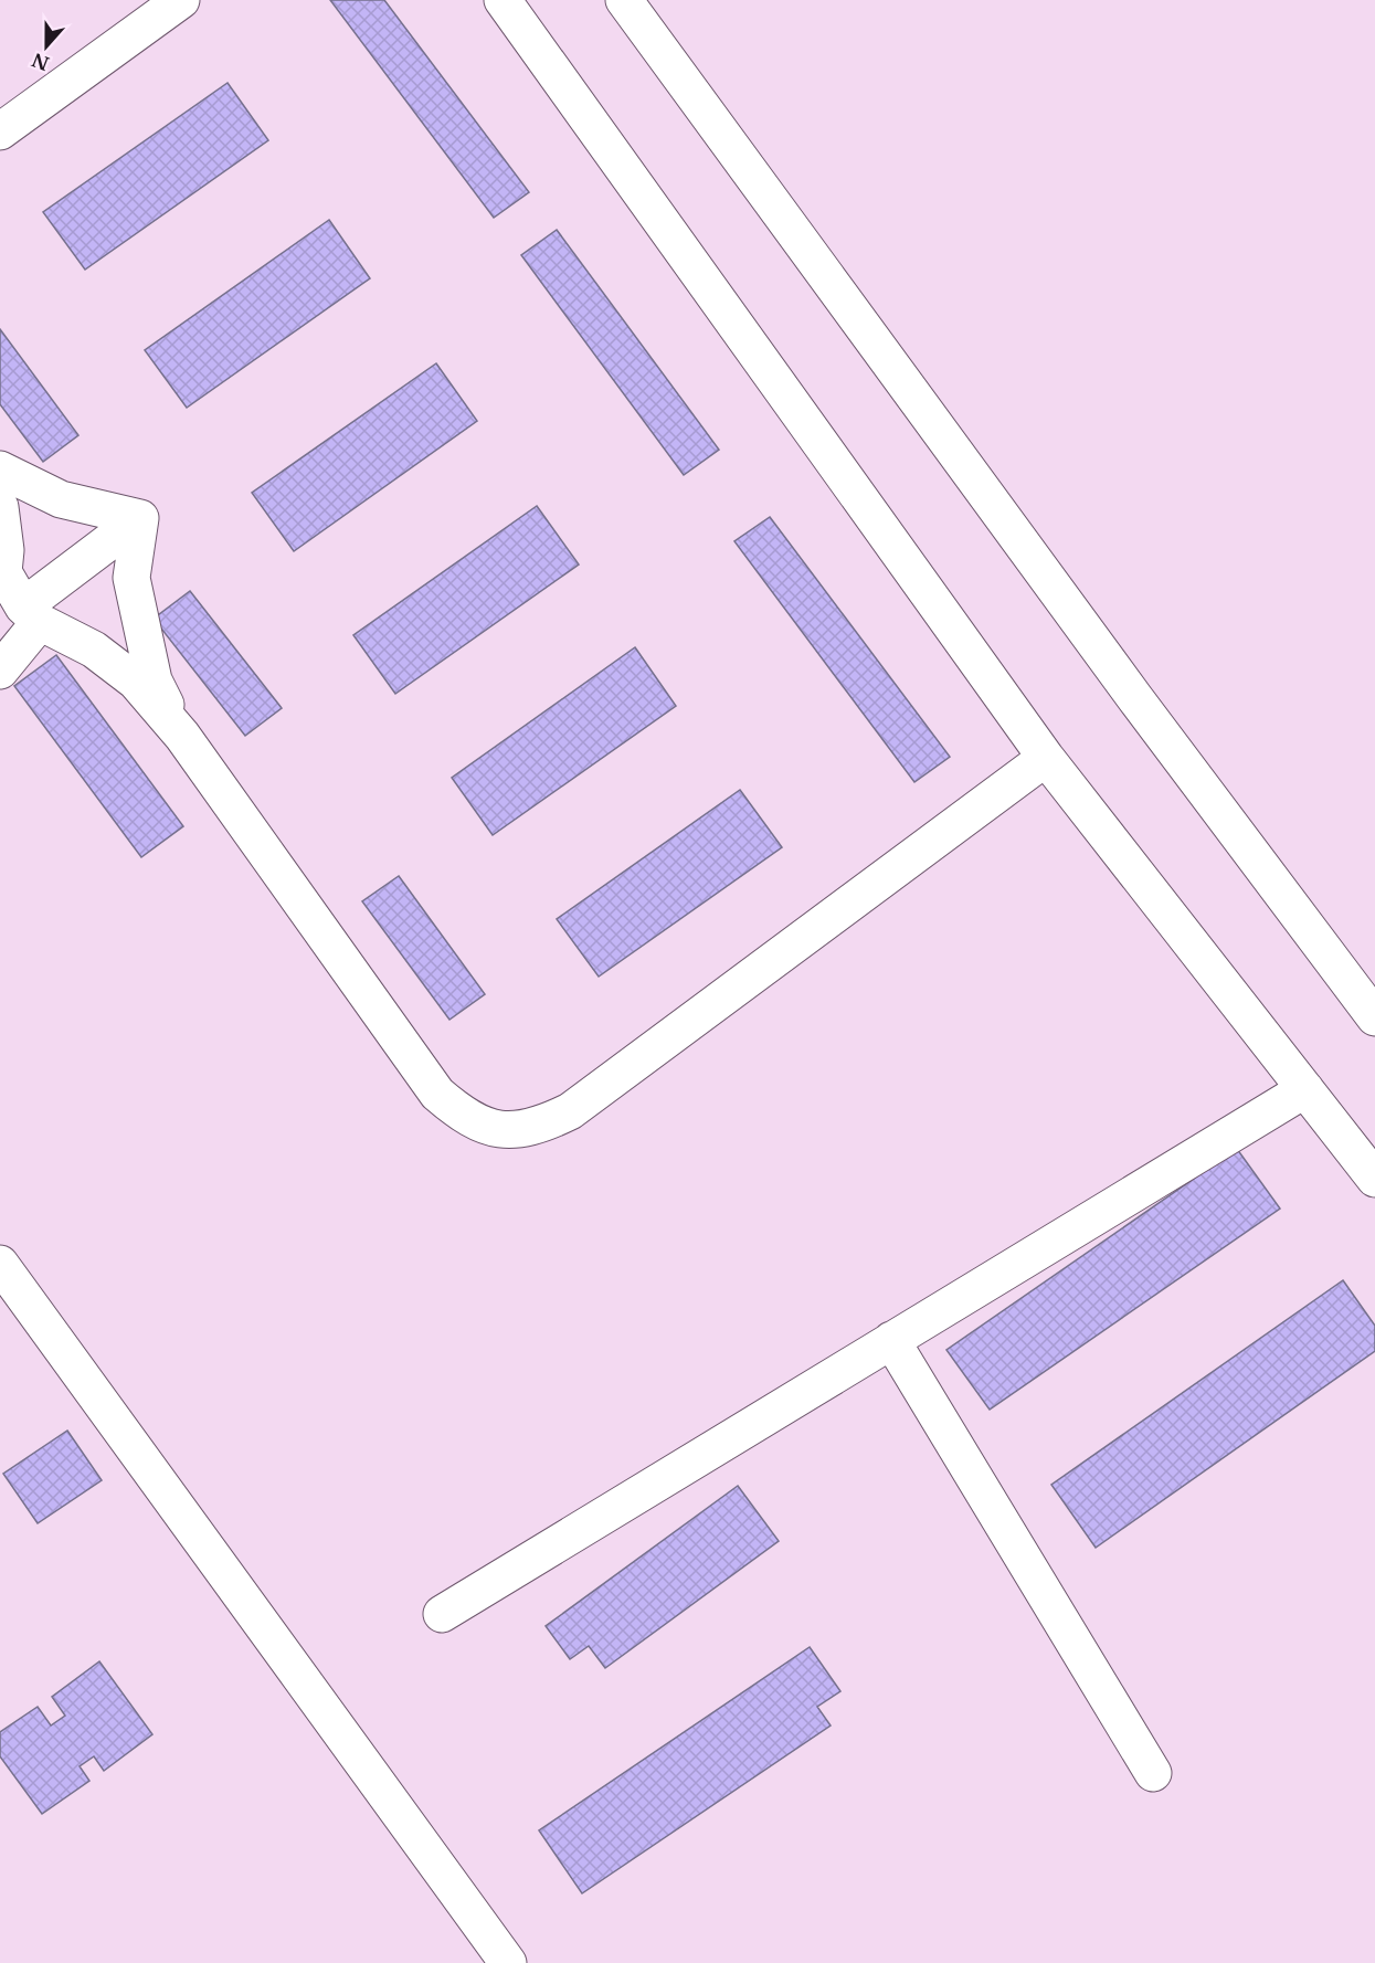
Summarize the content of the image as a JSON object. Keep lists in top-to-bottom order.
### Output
{
  "north": "bottom"
}
